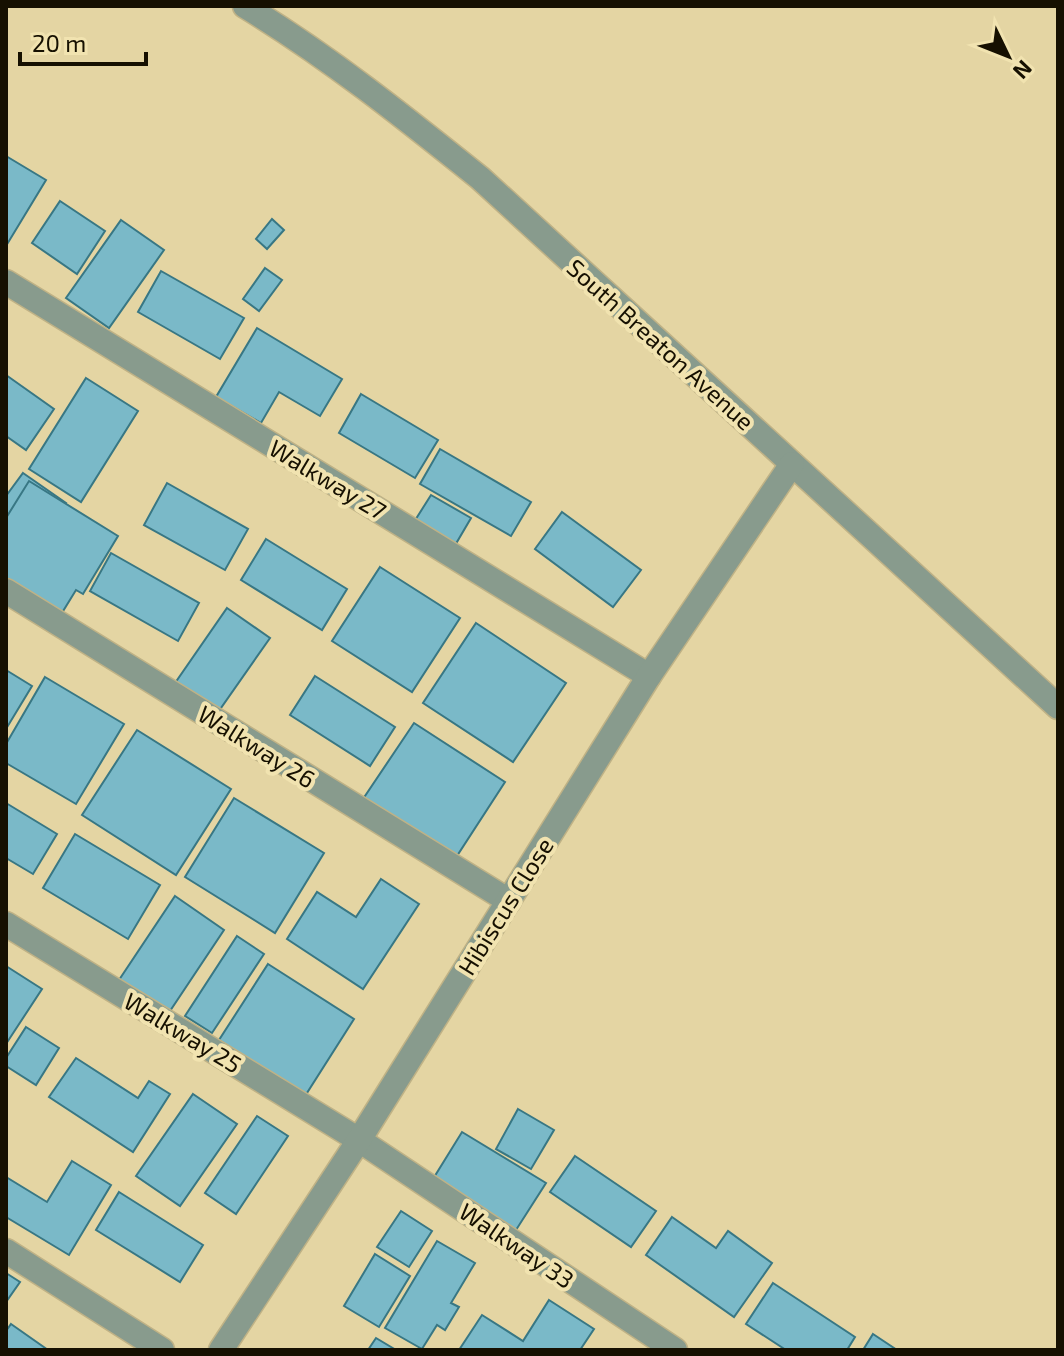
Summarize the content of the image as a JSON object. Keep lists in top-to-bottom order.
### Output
{
  "streets": {
    "street": [
      "South Breaton Avenue",
      "Walkway 27",
      "Walkway 26",
      "Hibiscus Close",
      "Walkway 25",
      "Walkway 33"
    ]
  },
  "crossings": [
    ["South Breaton Avenue", "Hibiscus Close"],
    ["Walkway 27", "Hibiscus Close"],
    ["Walkway 26", "Hibiscus Close"],
    ["Hibiscus Close", "Walkway 25"],
    ["Hibiscus Close", "Walkway 33"],
    ["Walkway 25", "Walkway 33"]
  ],
  "scale_bar": "20 m",
  "north": "bottom right"
}
